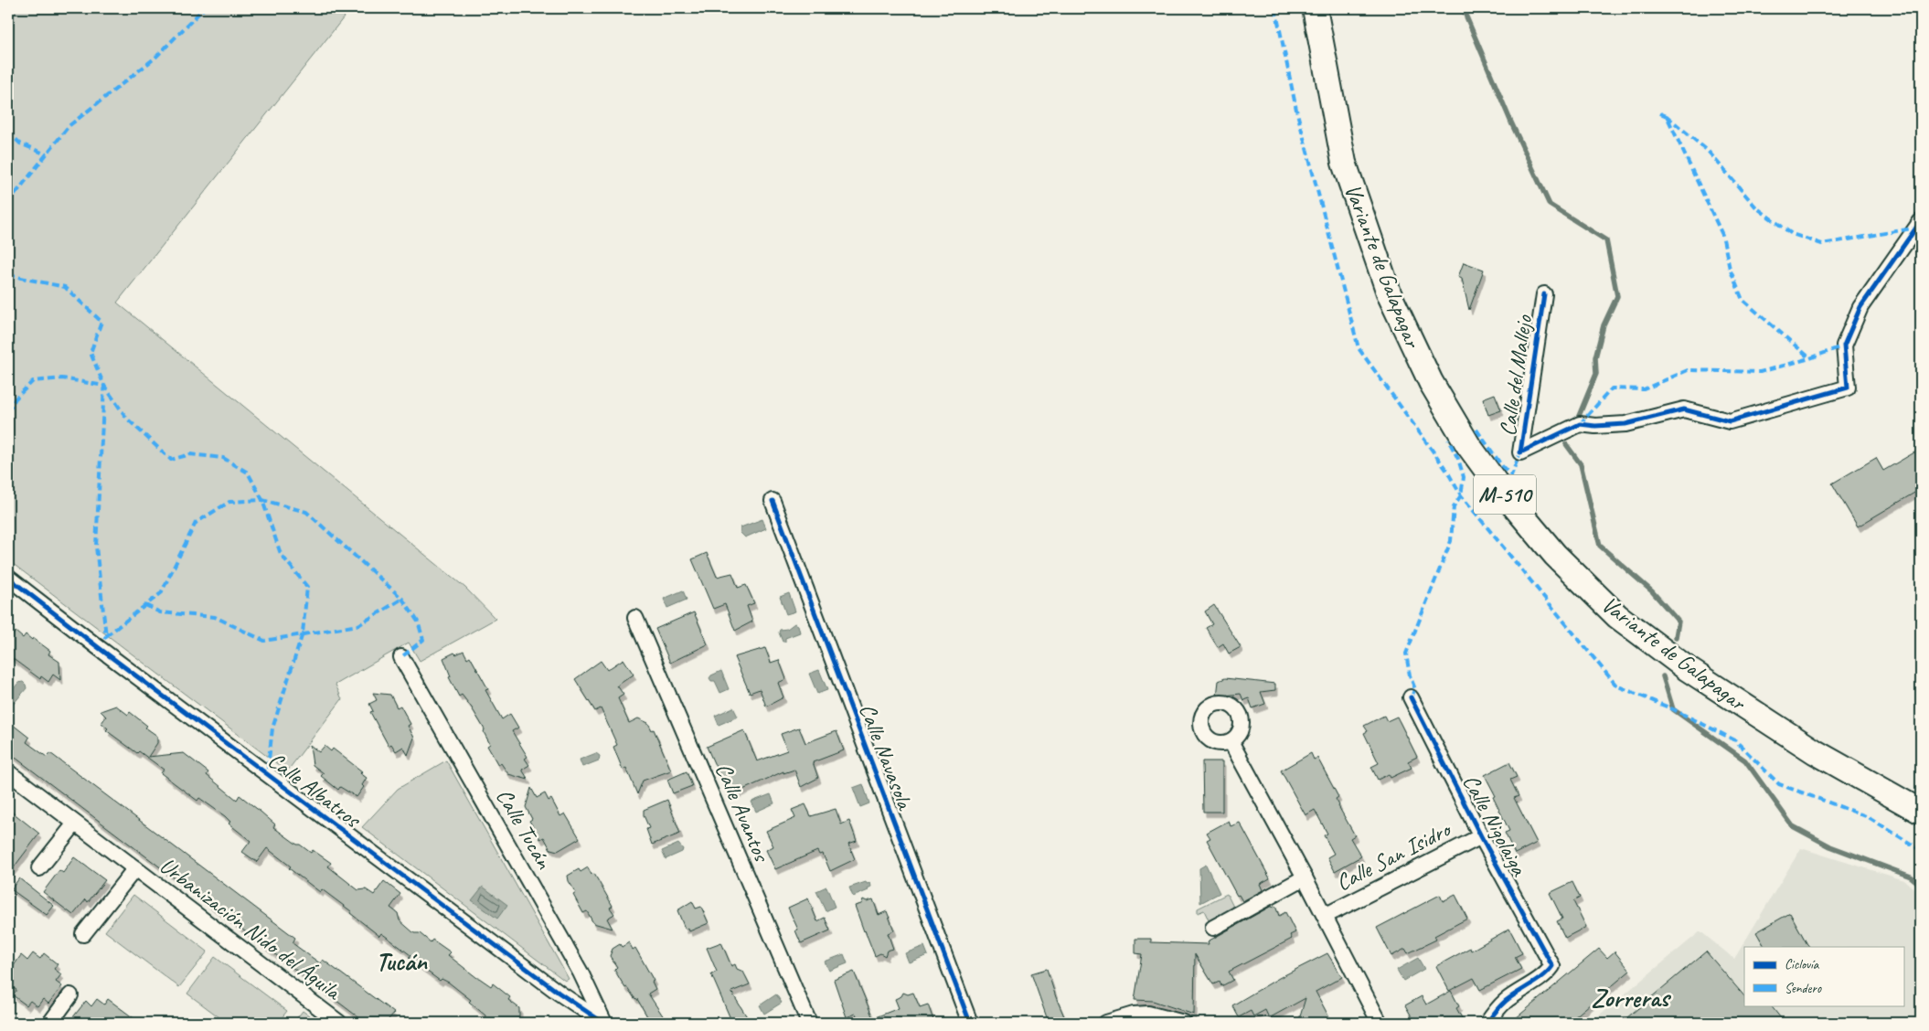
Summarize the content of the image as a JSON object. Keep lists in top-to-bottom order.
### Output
{
  "streets": {
    "main road": ["Variante de Galapagar", "M-510"],
    "street": [
      "Calle del Mallejo",
      "Calle Navasola",
      "Calle Albatros",
      "Calle Avantos",
      "Calle Nigolaiga",
      "Calle Tucán",
      "Calle San Isidro",
      "Urbanización Nido del Águila"
    ]
  },
  "crossings": [
    ["Calle Albatros", "Calle Tucán"],
    ["Calle Nigolaiga", "Calle San Isidro"]
  ],
  "districts": ["Tucán", "Zorreras"],
  "legend": ["Ciclovía", "Sendero"]
}
